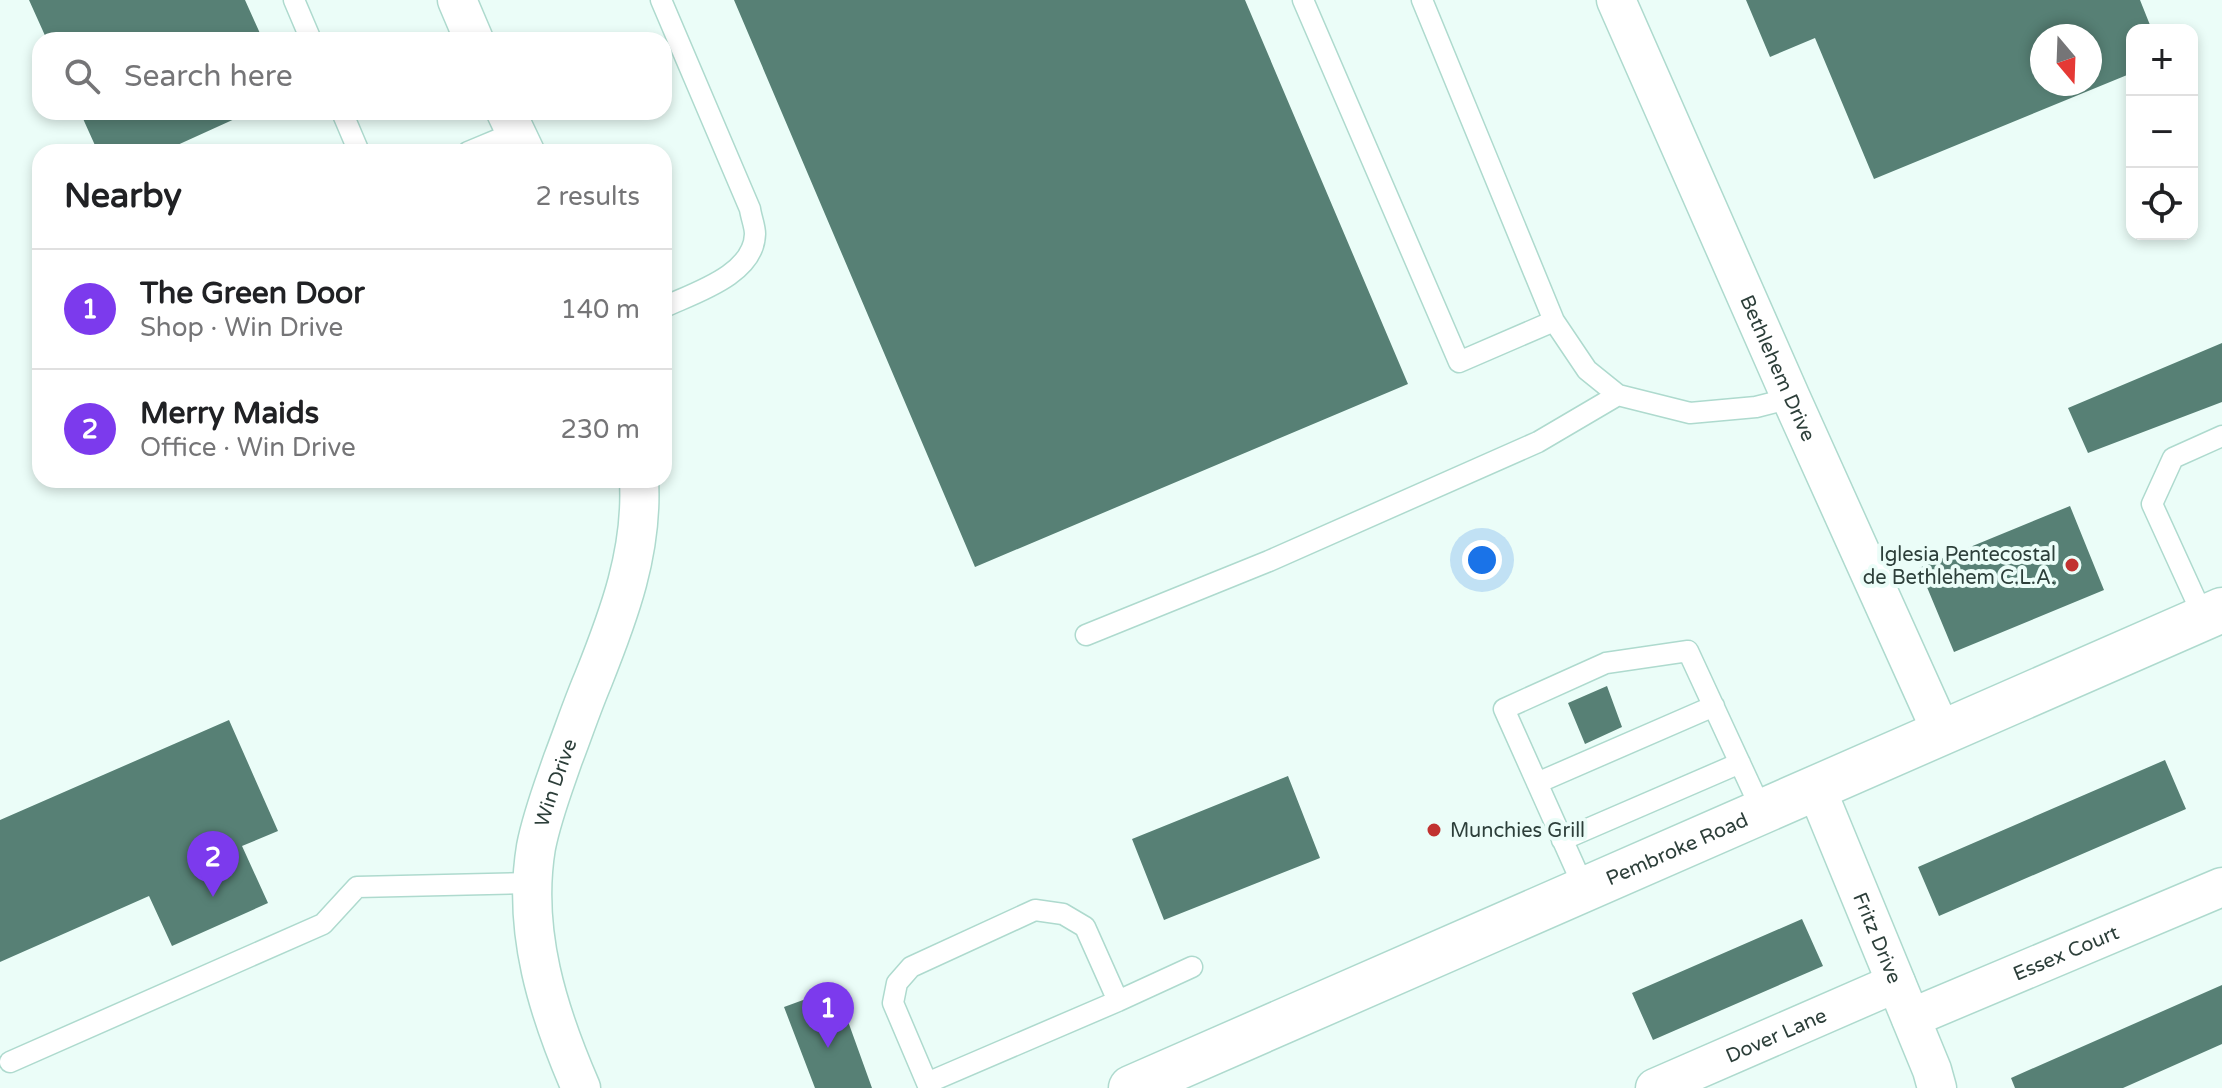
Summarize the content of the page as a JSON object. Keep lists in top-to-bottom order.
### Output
{
  "streets": {
    "main road": ["Pembroke Road"],
    "street": [
      "Bethlehem Drive",
      "Win Drive",
      "Fritz Drive",
      "Essex Court",
      "Dover Lane"
    ]
  },
  "crossings": [
    ["Bethlehem Drive", "Pembroke Road"],
    ["Pembroke Road", "Fritz Drive"],
    ["Fritz Drive", "Essex Court"],
    ["Fritz Drive", "Dover Lane"]
  ],
  "places": ["Iglesia Pentecostal de Bethlehem C.L.A.", "Munchies Grill"],
  "north": "bottom",
  "page": {
    "map_buttons": ["+", "−"],
    "search": "Search here",
    "heading": ["Nearby", "2 results"],
    "list": [
      {
        "mark": "1",
        "name": "The Green Door",
        "note": "Shop · Win Drive",
        "value": "140 m"
      },
      {
        "mark": "2",
        "name": "Merry Maids",
        "note": "Office · Win Drive",
        "value": "230 m"
      }
    ],
    "pins": ["2", "1"]
  }
}
